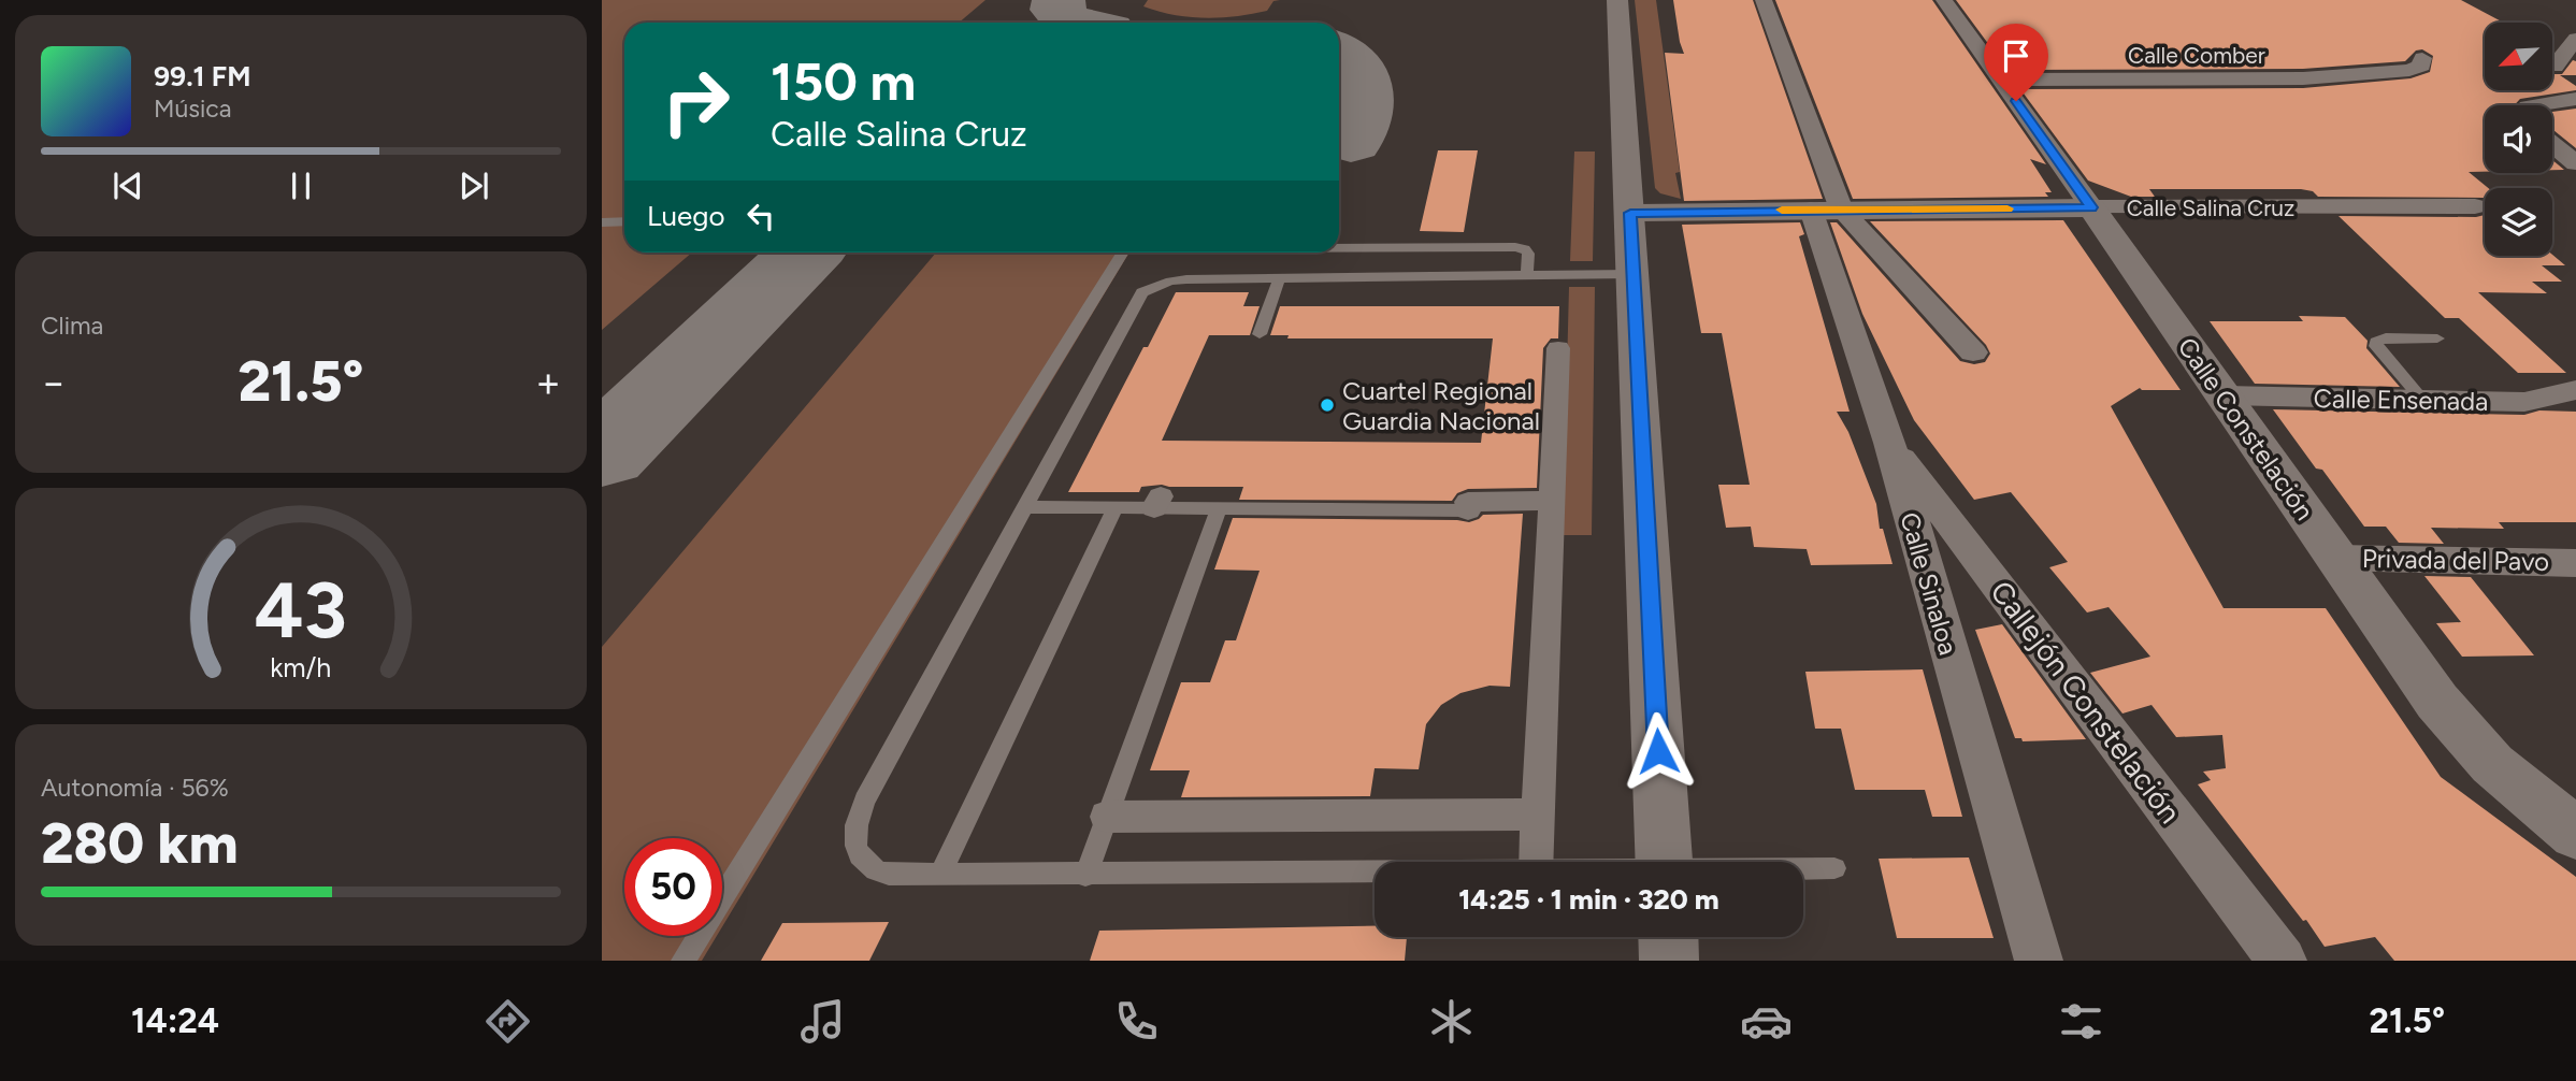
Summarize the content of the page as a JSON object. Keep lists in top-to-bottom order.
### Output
{
  "streets": {
    "main road": ["Calle Salina Cruz", "Calle Constelación"],
    "street": [
      "Calle Comber",
      "Calle Ensenada",
      "Privada del Pavo",
      "Calle Sinaloa",
      "Callejón Constelación"
    ]
  },
  "crossings": [
    ["Calle Comber", "Calle Constelación"],
    ["Calle Salina Cruz", "Calle Constelación"],
    ["Calle Salina Cruz", "Calle Sinaloa"],
    ["Calle Ensenada", "Calle Constelación"],
    ["Calle Constelación", "Privada del Pavo"],
    ["Calle Sinaloa", "Callejón Constelación"]
  ],
  "places": ["Cuartel Regional Guardia Nacional"],
  "north": "bottom left",
  "page": {
    "turn": ["150 m", "Calle Salina Cruz"],
    "song": ["99.1 FM", "Música"],
    "then": "Luego",
    "tile": [
      "Clima",
      ["Autonomía · 56%", "280 km"]
    ],
    "heat": ["−", "21.5°", "+"],
    "limit": "50",
    "trip": "14:25 · 1 min · 320 m",
    "tabs": ["14:24", "21.5°"],
    "gauge": ["43", "km/h"]
  }
}
